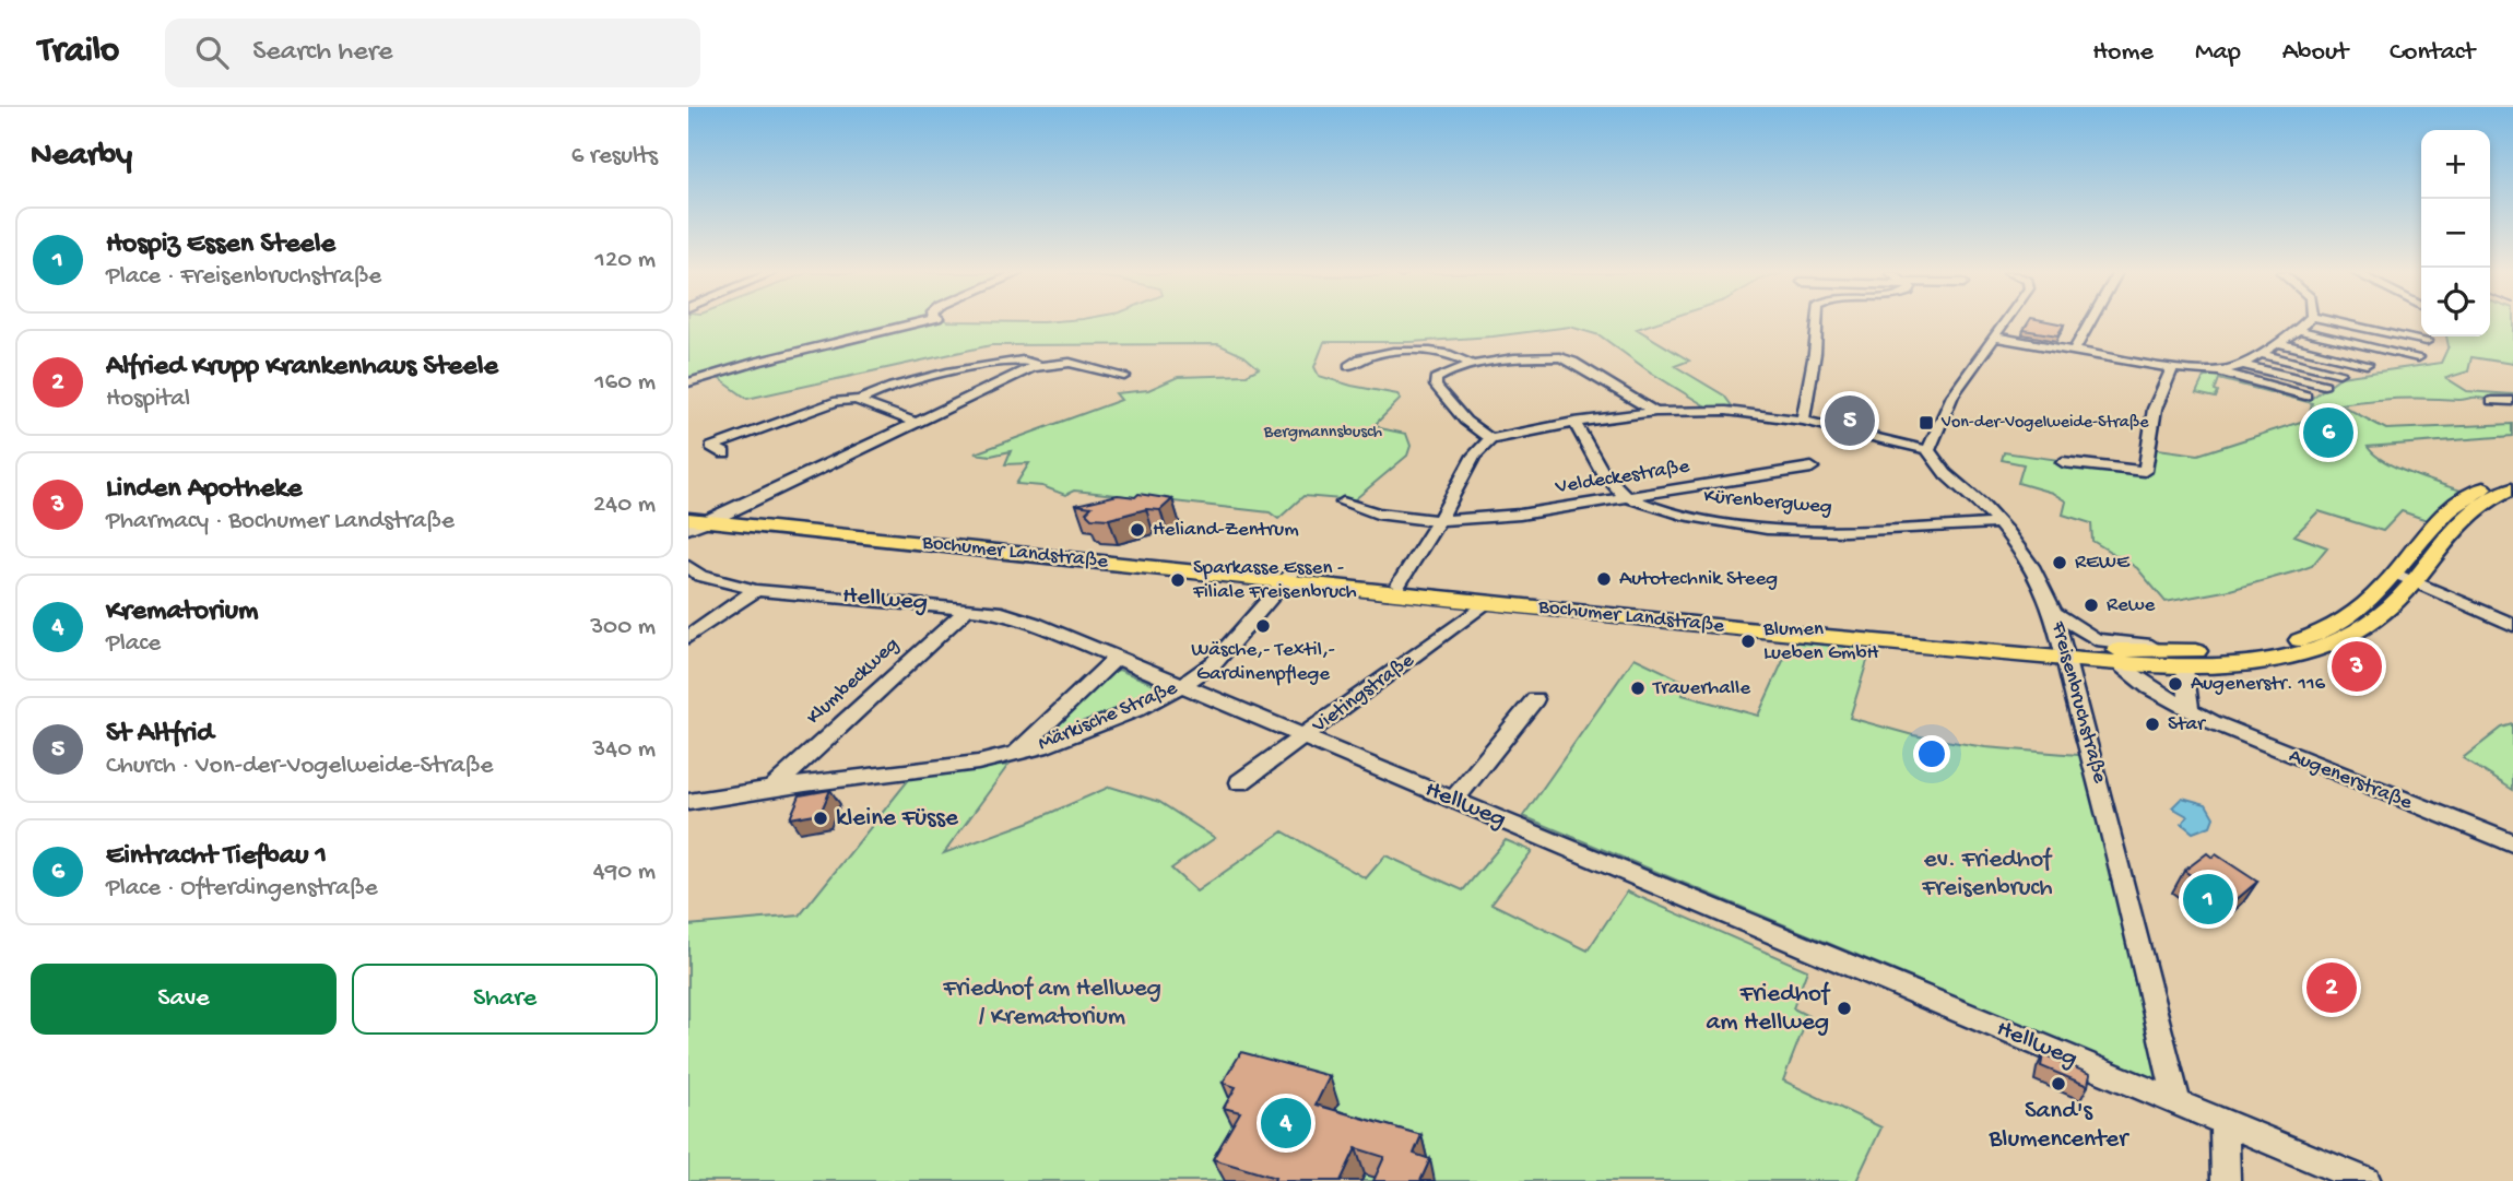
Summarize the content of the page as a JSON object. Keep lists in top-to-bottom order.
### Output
{
  "streets": {
    "main road": ["Bochumer Landstraße"],
    "street": [
      "Veldeckestraße",
      "Kürenbergweg",
      "Hellweg",
      "Klumbeckweg",
      "Vietingstraße",
      "Freisenbruchstraße",
      "Märkische Straße",
      "Augenerstraße"
    ]
  },
  "crossings": [
    ["Veldeckestraße", "Kürenbergweg"],
    ["Kürenbergweg", "Freisenbruchstraße"],
    ["Bochumer Landstraße", "Vietingstraße"],
    ["Bochumer Landstraße", "Freisenbruchstraße"],
    ["Bochumer Landstraße", "Märkische Straße"],
    ["Bochumer Landstraße", "Augenerstraße"],
    ["Hellweg", "Klumbeckweg"],
    ["Hellweg", "Vietingstraße"],
    ["Hellweg", "Freisenbruchstraße"],
    ["Hellweg", "Märkische Straße"],
    ["Klumbeckweg", "Märkische Straße"]
  ],
  "parks": ["Bergmannsbusch", "ev. Friedhof Freisenbruch", "Friedhof am Hellweg / Krematorium"],
  "places": {
    "transit": ["Von-der-Vogelweide-Straße"],
    "other": [
      "Heliand-Zentrum",
      "REWE",
      "Autotechnik Steeg",
      "Sparkasse Essen - Filiale Freisenbruch",
      "Rewe",
      "Wäsche,- Textil,- Gardinenpflege",
      "Blumen Lueben GmbH",
      "Augenerstr. 116",
      "Trauerhalle",
      "Star",
      "kleine Füsse",
      "Friedhof am Hellweg",
      "Sand's Blumencenter"
    ]
  },
  "page": {
    "header": "Trailo",
    "search": "Search here",
    "nav": [
      "Home",
      "Map",
      "About",
      "Contact"
    ],
    "heading": ["Nearby", "6 results"],
    "map_buttons": ["+", "−"],
    "list": [
      {
        "mark": "1",
        "name": "Hospiz Essen Steele",
        "note": "Place · Freisenbruchstraße",
        "value": "120 m"
      },
      {
        "mark": "2",
        "name": "Alfried Krupp Krankenhaus Steele",
        "note": "Hospital",
        "value": "160 m"
      },
      {
        "mark": "3",
        "name": "Linden Apotheke",
        "note": "Pharmacy · Bochumer Landstraße",
        "value": "240 m"
      },
      {
        "mark": "4",
        "name": "Krematorium",
        "note": "Place",
        "value": "300 m"
      },
      {
        "mark": "5",
        "name": "St Altfrid",
        "note": "Church · Von-der-Vogelweide-Straße",
        "value": "340 m"
      },
      {
        "mark": "6",
        "name": "Eintracht Tiefbau 1",
        "note": "Place · Ofterdingenstraße",
        "value": "490 m"
      }
    ],
    "pins": [
      "5",
      "6",
      "3",
      "1",
      "2",
      "4"
    ],
    "buttons": ["Save", "Share"]
  }
}
